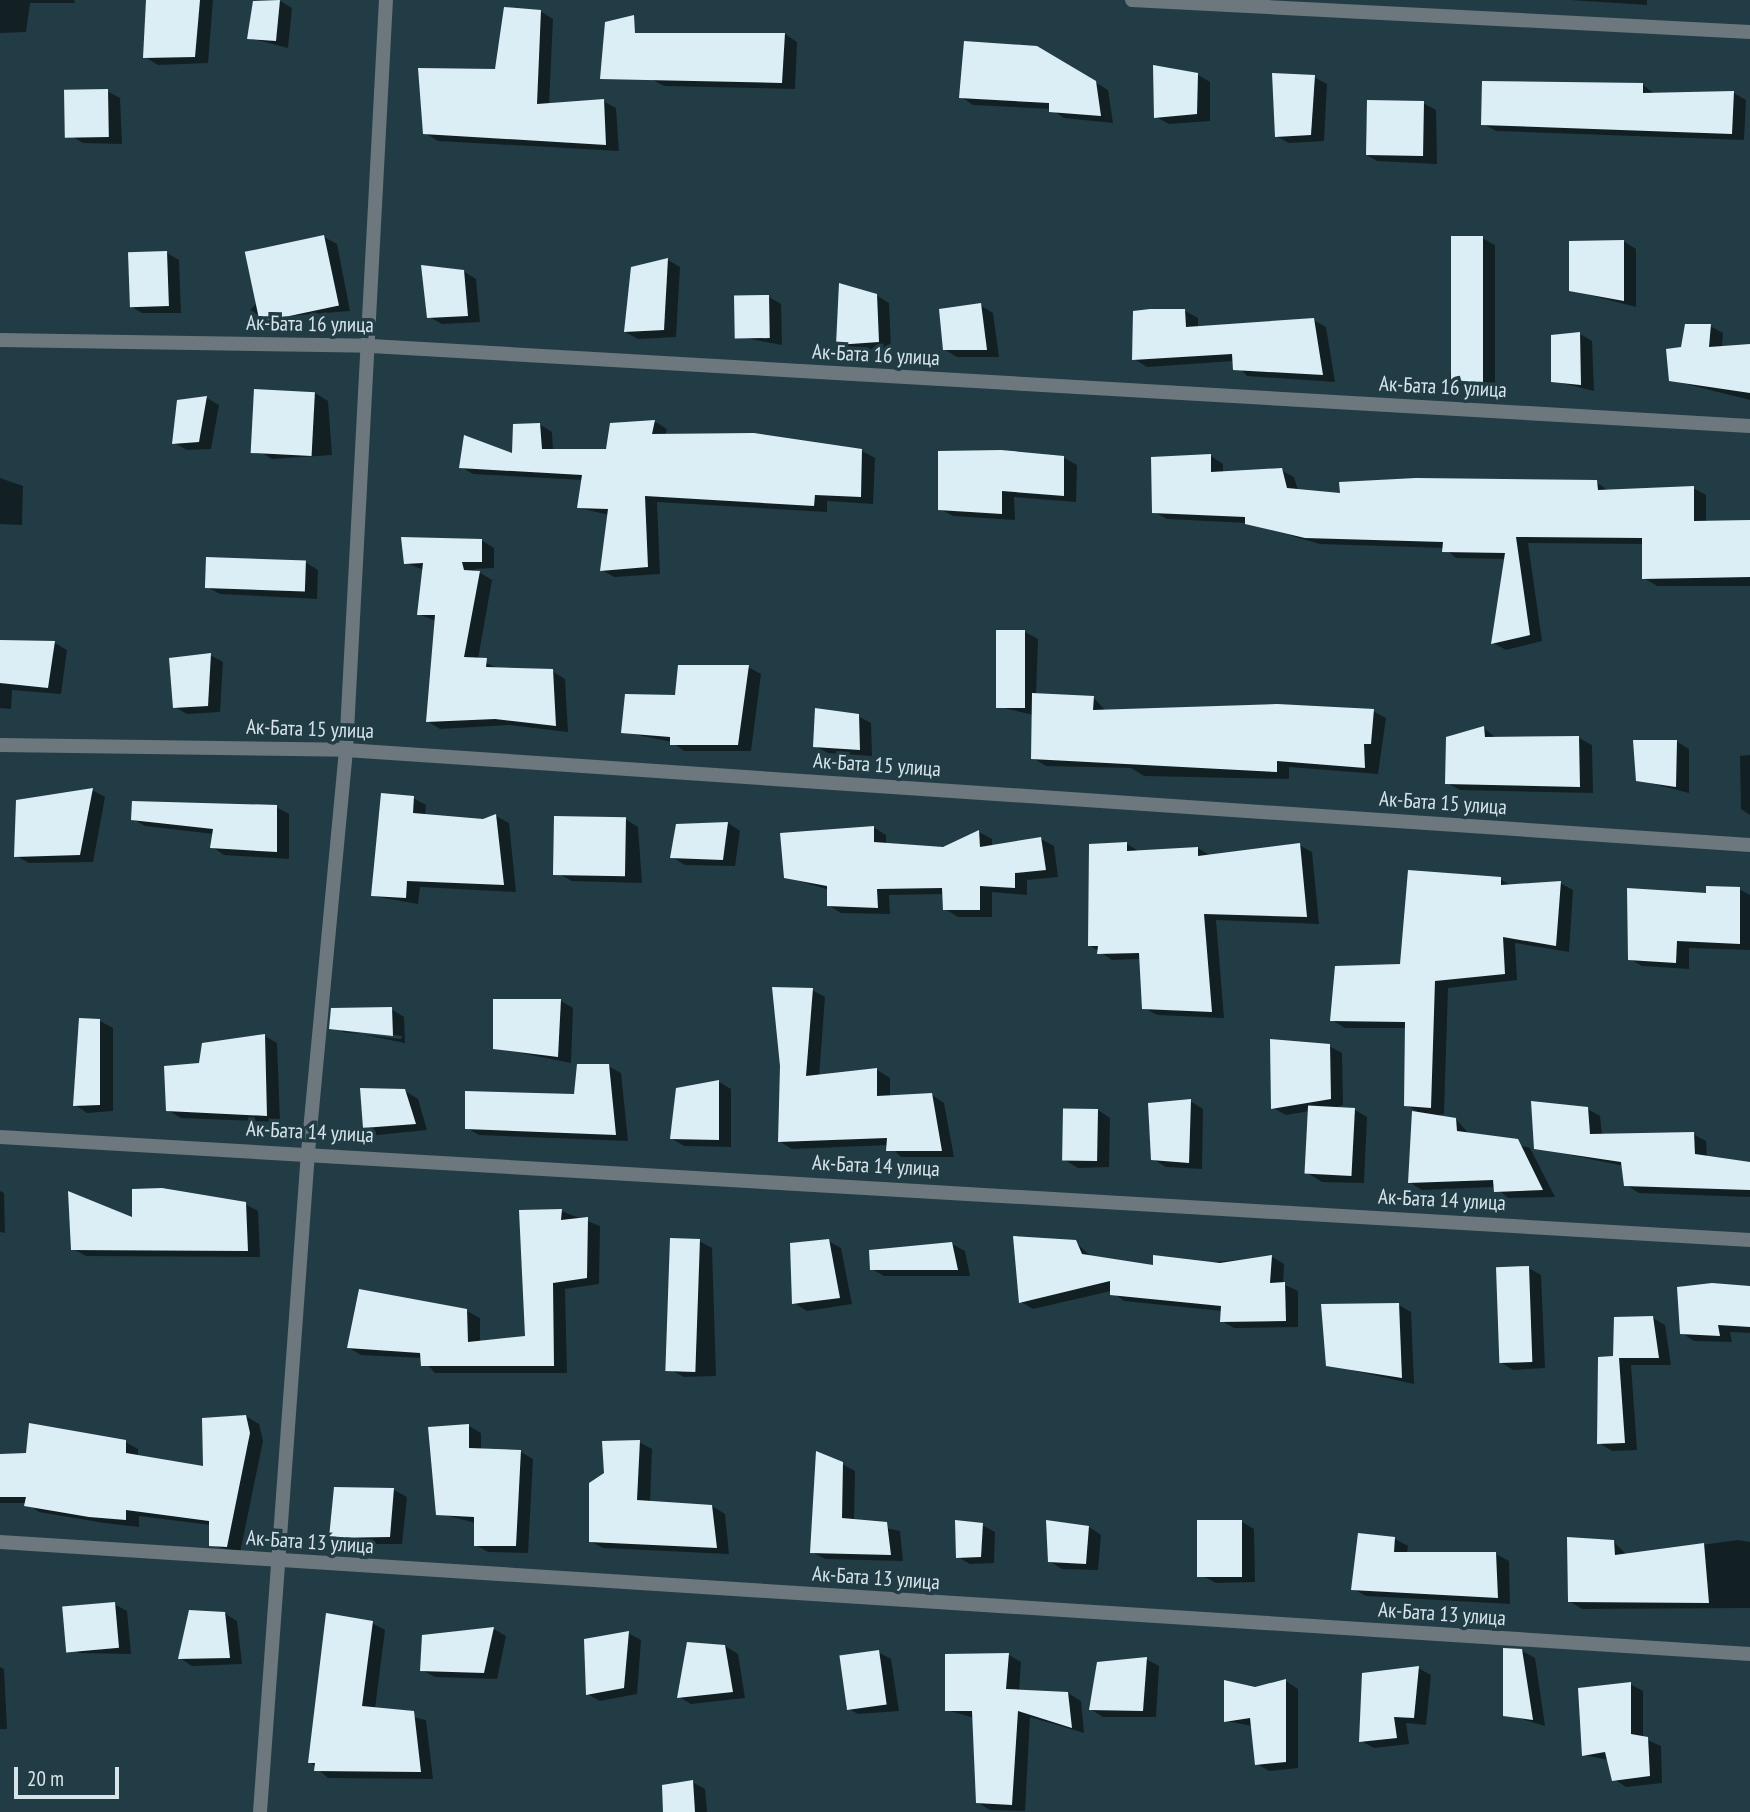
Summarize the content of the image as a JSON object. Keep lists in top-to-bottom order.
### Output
{
  "streets": {
    "street": [
      "Ак-Бата 16 улица",
      "Ак-Бата 15 улица",
      "Ак-Бата 14 улица",
      "Ак-Бата 13 улица"
    ]
  },
  "scale_bar": "20 m"
}
